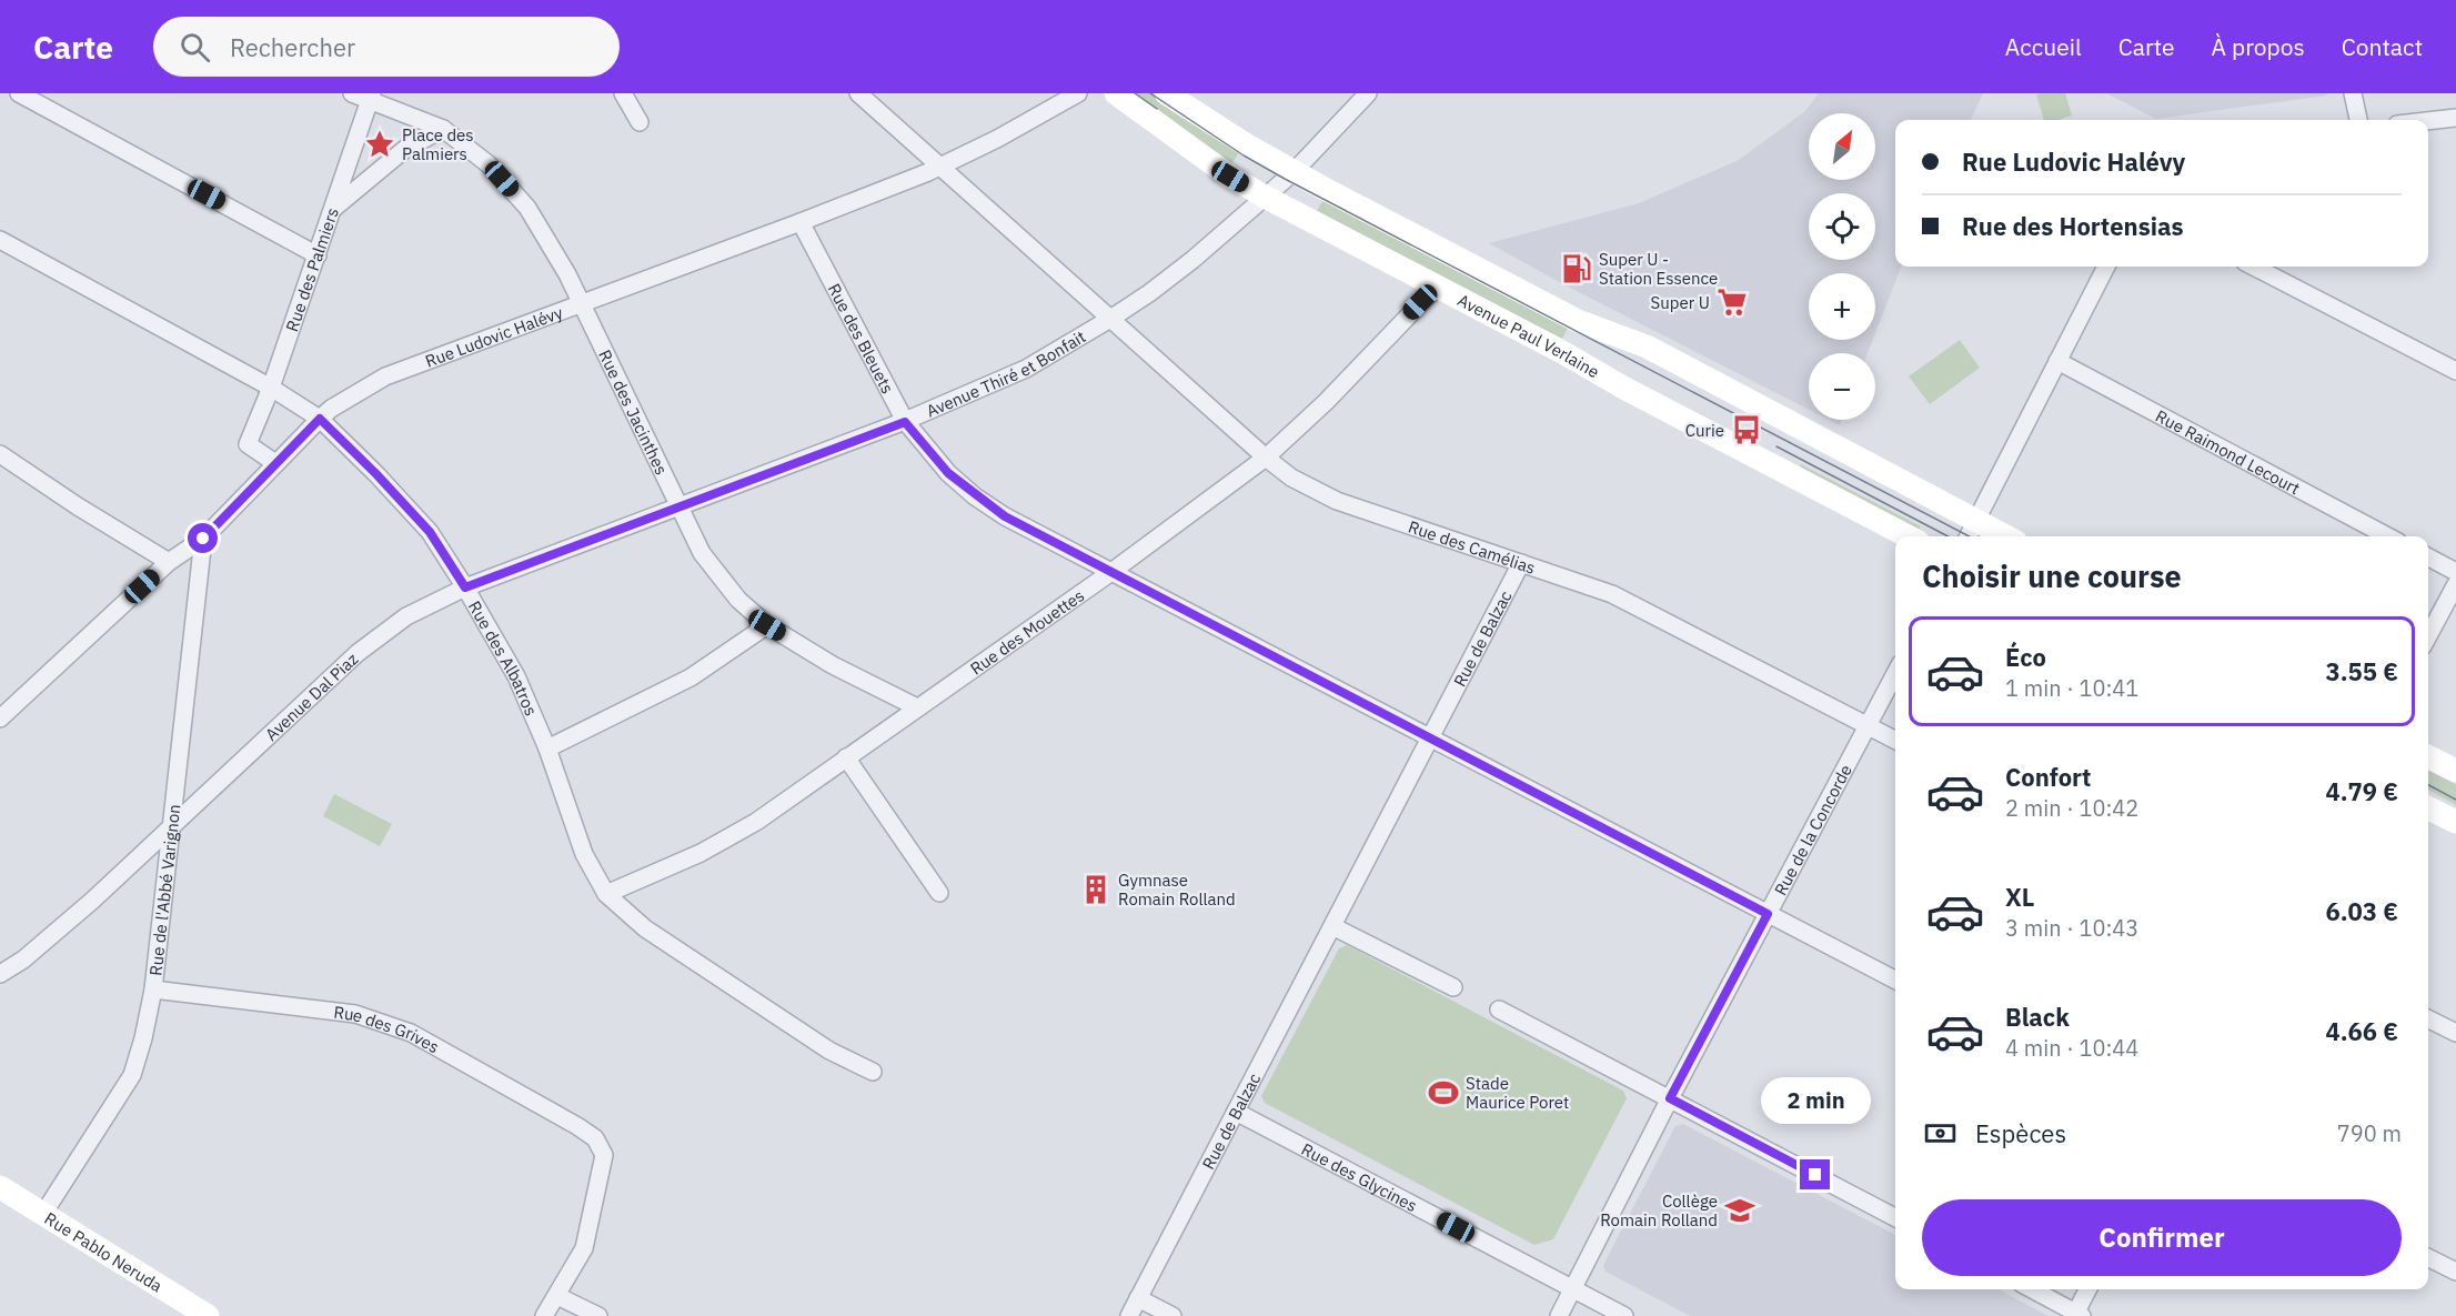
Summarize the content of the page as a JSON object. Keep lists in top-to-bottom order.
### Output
{
  "streets": {
    "street": [
      "Rue des Palmiers",
      "Rue Ludovic Halévy",
      "Avenue Paul Verlaine",
      "Rue des Bleuets",
      "Avenue Thiré et Bonfait",
      "Rue des Jacinthes",
      "Rue Raimond Lecourt",
      "Rue des Camélias",
      "Rue des Mouettes",
      "Rue de Balzac",
      "Rue des Albatros",
      "Avenue Dal Piaz",
      "Rue de la Concorde",
      "Rue de l'Abbé Varignon",
      "Rue des Grives",
      "Rue des Glycines",
      "Rue Pablo Neruda"
    ]
  },
  "crossings": [
    ["Rue des Palmiers", "Rue Ludovic Halévy"],
    ["Rue des Palmiers", "Rue des Jacinthes"],
    ["Rue des Palmiers", "Rue des Albatros"],
    ["Rue Ludovic Halévy", "Rue des Bleuets"],
    ["Rue Ludovic Halévy", "Rue des Jacinthes"],
    ["Rue Ludovic Halévy", "Rue des Camélias"],
    ["Rue Ludovic Halévy", "Rue des Albatros"],
    ["Rue Ludovic Halévy", "Rue de l'Abbé Varignon"],
    ["Avenue Paul Verlaine", "Avenue Thiré et Bonfait"],
    ["Avenue Paul Verlaine", "Rue des Mouettes"],
    ["Rue des Bleuets", "Avenue Thiré et Bonfait"],
    ["Rue des Bleuets", "Rue des Mouettes"],
    ["Rue des Bleuets", "Rue de Balzac"],
    ["Rue des Bleuets", "Rue de la Concorde"],
    ["Avenue Thiré et Bonfait", "Rue des Jacinthes"],
    ["Avenue Thiré et Bonfait", "Rue des Camélias"],
    ["Avenue Thiré et Bonfait", "Avenue Dal Piaz"],
    ["Rue des Jacinthes", "Rue des Mouettes"],
    ["Rue des Jacinthes", "Avenue Dal Piaz"],
    ["Rue des Camélias", "Rue des Mouettes"],
    ["Rue des Camélias", "Rue de Balzac"],
    ["Rue des Camélias", "Rue de la Concorde"],
    ["Rue des Mouettes", "Rue des Albatros"],
    ["Rue de Balzac", "Rue des Glycines"],
    ["Rue des Albatros", "Avenue Dal Piaz"],
    ["Avenue Dal Piaz", "Rue de l'Abbé Varignon"],
    ["Rue de la Concorde", "Rue des Glycines"],
    ["Rue de l'Abbé Varignon", "Rue des Grives"],
    ["Rue de l'Abbé Varignon", "Rue Pablo Neruda"]
  ],
  "places": {
    "place": ["Place des Palmiers"],
    "fuel station": ["Super U - Station Essence"],
    "supermarket": ["Super U"],
    "bus stop": ["Curie"],
    "building": ["Gymnase Romain Rolland"],
    "sports": ["Stade Maurice Poret"],
    "school or university": ["Collège Romain Rolland"]
  },
  "north": "top right",
  "page": {
    "header": "Carte",
    "search": "Rechercher",
    "nav": [
      "Accueil",
      "Carte",
      "À propos",
      "Contact"
    ],
    "map_buttons": ["+", "−"],
    "banner": ["Rue Ludovic Halévy", "Rue des Hortensias"],
    "heading": "Choisir une course",
    "list": [
      {
        "name": "Éco",
        "note": "1 min · 10:41",
        "value": "3.55 €"
      },
      {
        "name": "Confort",
        "note": "2 min · 10:42",
        "value": "4.79 €"
      },
      {
        "name": "XL",
        "note": "3 min · 10:43",
        "value": "6.03 €"
      },
      {
        "name": "Black",
        "note": "4 min · 10:44",
        "value": "4.66 €"
      }
    ],
    "bubble": "2 min",
    "pay": ["Espèces", "790 m"],
    "buttons": "Confirmer"
  }
}
